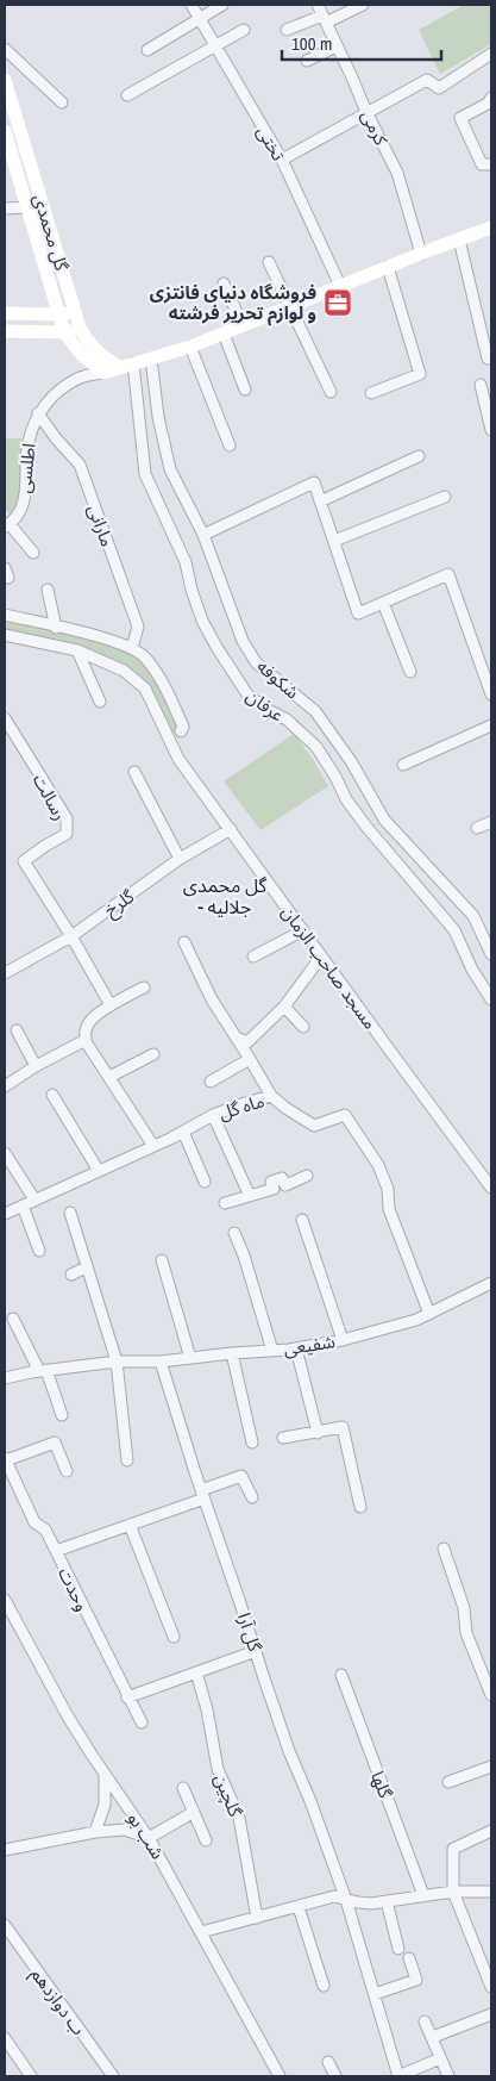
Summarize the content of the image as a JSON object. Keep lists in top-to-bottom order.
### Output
{
  "streets": {
    "street": [
      "کرمی",
      "تختی",
      "گل محمدی",
      "اطلسی",
      "مارانی",
      "شکوفه",
      "عرفان",
      "رسالت",
      "گلرخ",
      "مسجد صاحب الزمان",
      "ماه گل",
      "شفیعی",
      "وحدت",
      "گل آرا",
      "گلها",
      "گلچین",
      "شب بو",
      "ب دوازدهم"
    ]
  },
  "crossings": [
    ["گل محمدی", "اطلسی"],
    ["گل محمدی", "عرفان"],
    ["اطلسی", "مارانی"],
    ["رسالت", "گلرخ"],
    ["گلرخ", "مسجد صاحب الزمان"],
    ["ماه گل", "شفیعی"],
    ["شفیعی", "گل آرا"]
  ],
  "districts": ["گل محمدی - جلالیه"],
  "places": {
    "office": ["فروشگاه دنیای فانتزی و لوازم تحریر فرشته"]
  },
  "scale_bar": "100 m"
}
